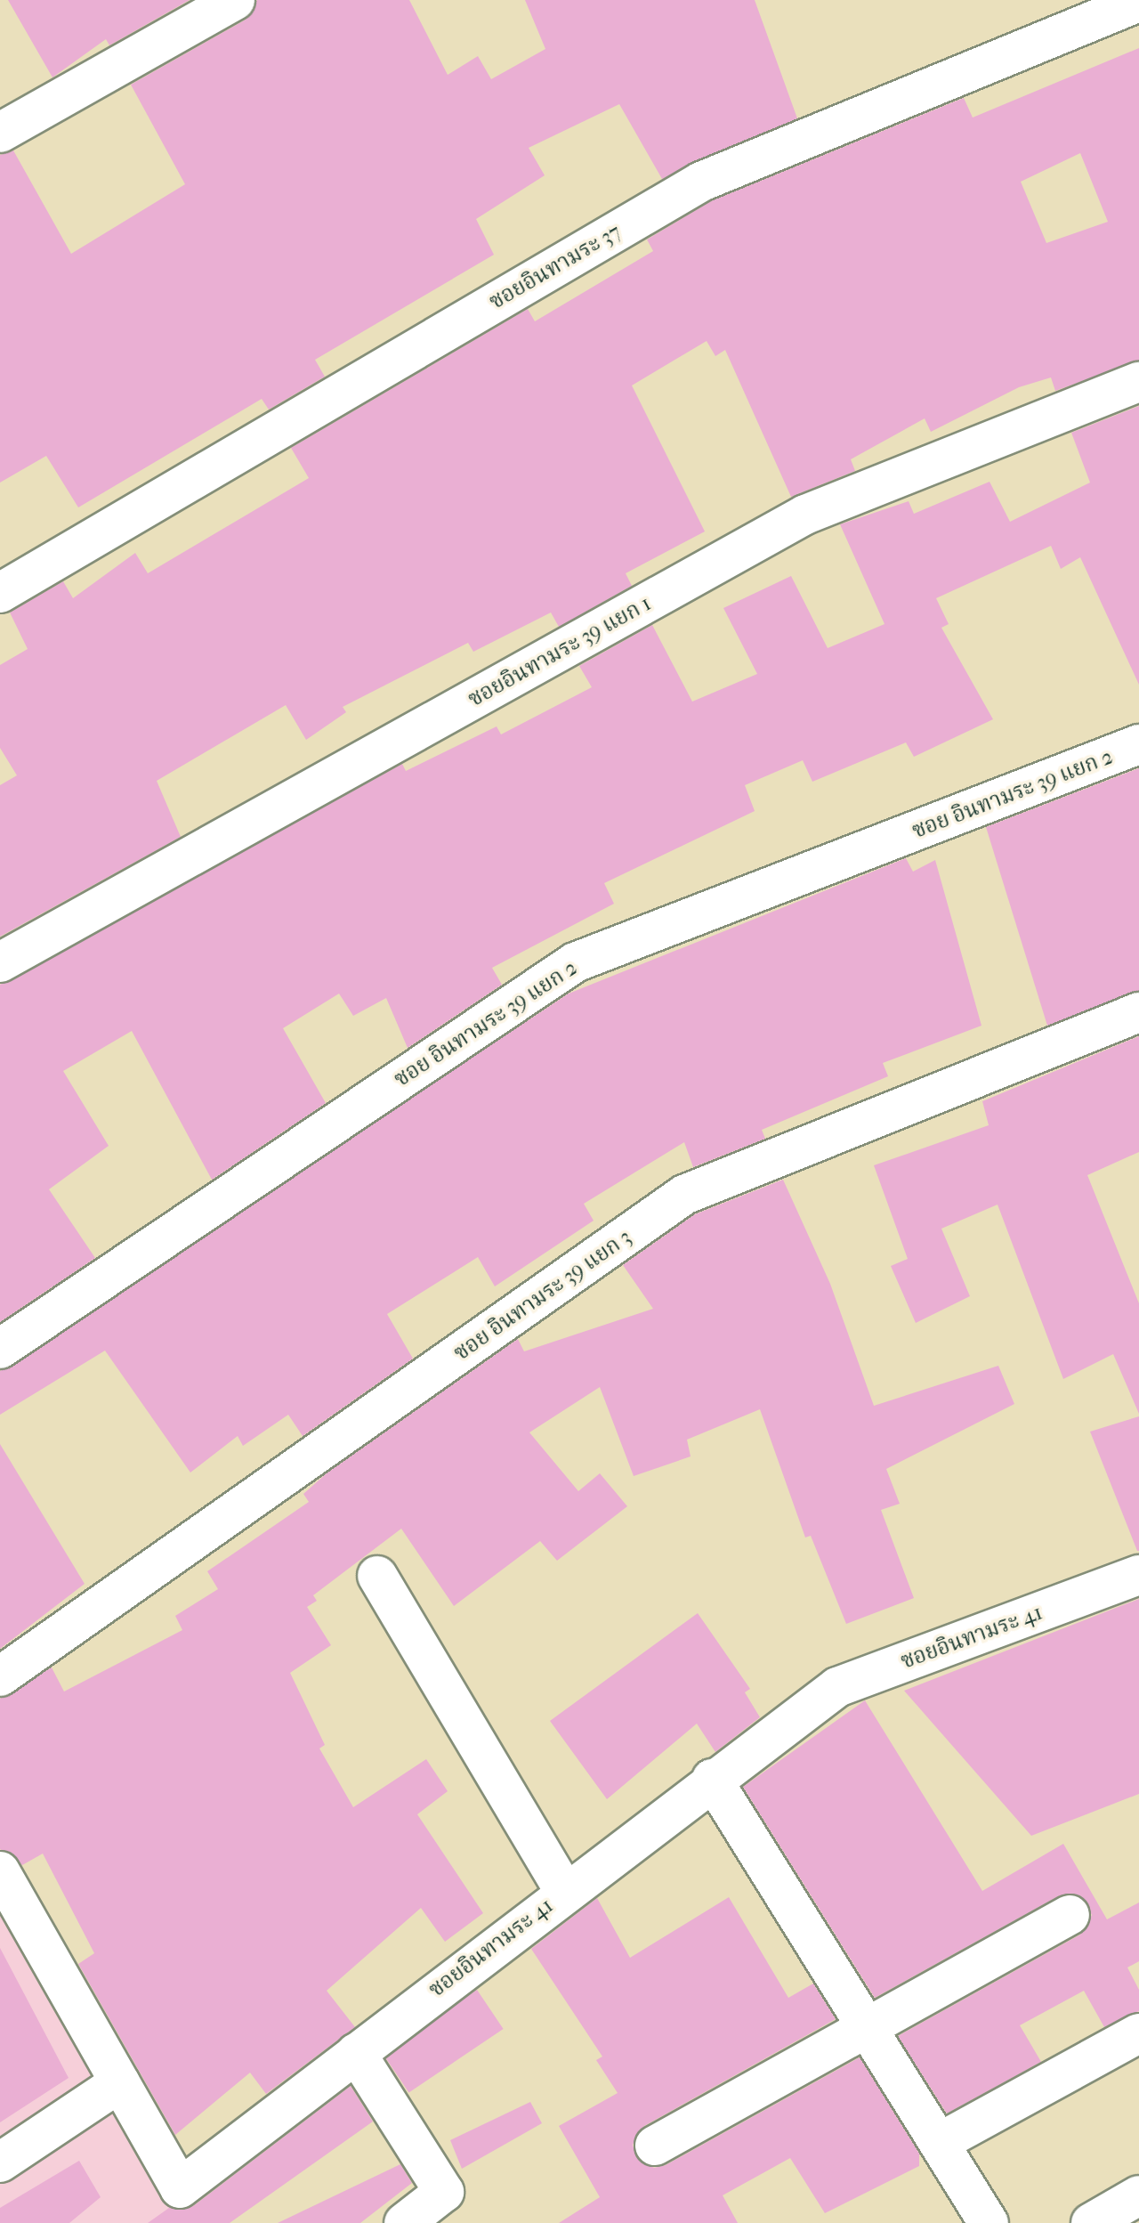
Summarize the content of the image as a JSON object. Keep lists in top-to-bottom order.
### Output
{
  "streets": {
    "street": [
      "ซอยอินทามระ 37",
      "ซอยอินทามระ 39 แยก 1",
      "ซอย อินทามระ 39 แยก 2",
      "ซอย อินทามระ 39 แยก 3",
      "ซอยอินทามระ 41"
    ]
  }
}
